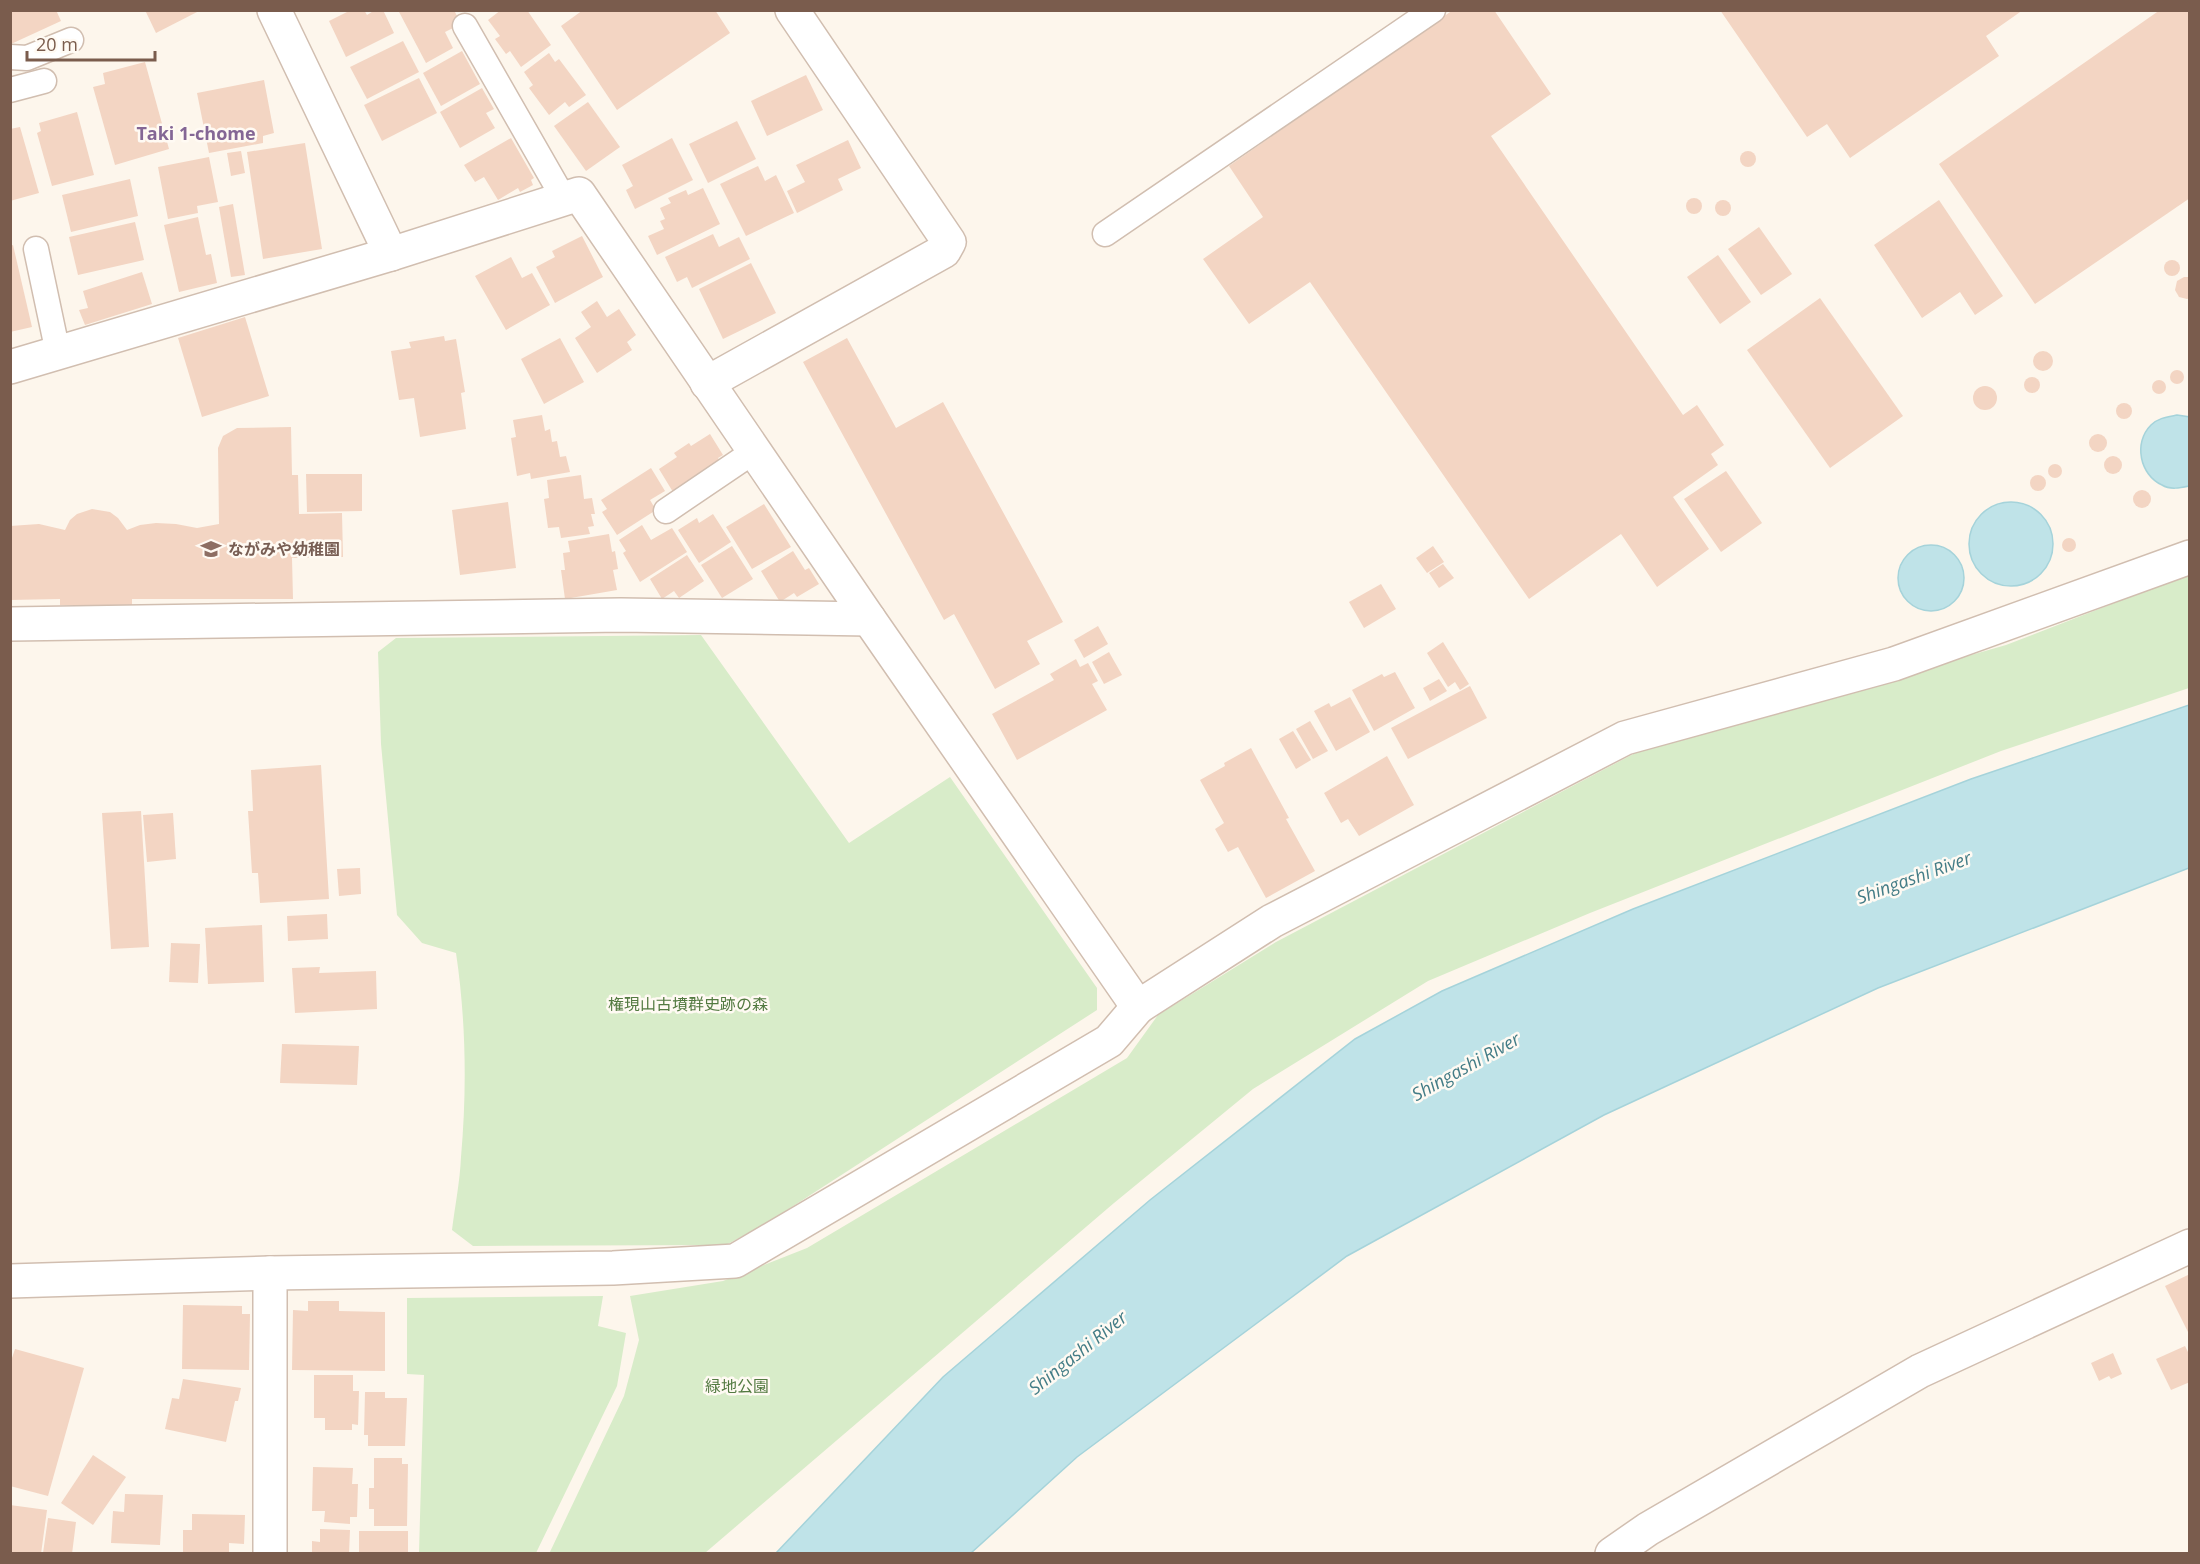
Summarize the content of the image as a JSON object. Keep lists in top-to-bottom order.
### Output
{
  "districts": ["Taki 1-chome"],
  "water": ["Shingashi River"],
  "parks": ["権現山古墳群史跡の森", "緑地公園"],
  "places": {
    "school or university": ["ながみや幼稚園"]
  },
  "scale_bar": "20 m"
}
